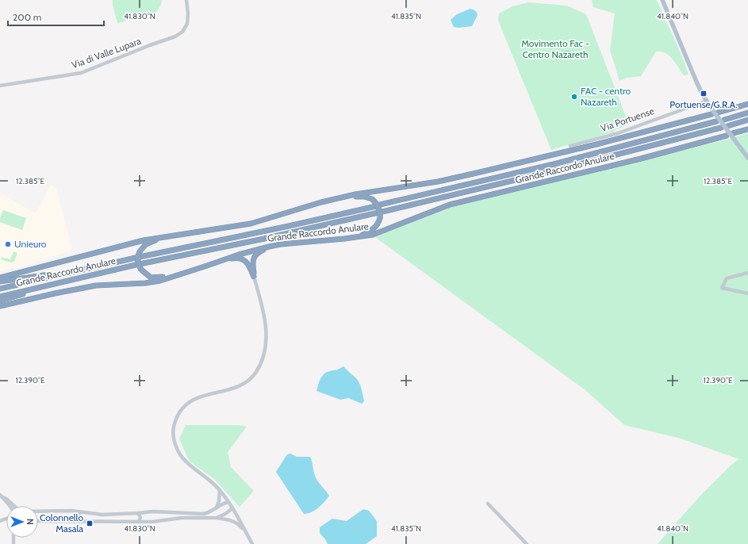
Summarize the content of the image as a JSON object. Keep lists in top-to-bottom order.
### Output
{
  "streets": {
    "highway": ["Grande Raccordo Anulare"],
    "street": ["Via di Valle Lupara", "Via Portuense"]
  },
  "parks": ["Movimento Fac - Centro Nazareth"],
  "places": {
    "transit": ["Portuense/G.R.A.", "Colonnello Masala"],
    "other": ["FAC - centro Nazareth", "Unieuro"]
  },
  "scale_bar": "200 m",
  "north": "right",
  "coordinates": [
    "41.830°N",
    "41.835°N",
    "41.840°N",
    "12.385°E",
    "12.390°E"
  ]
}
